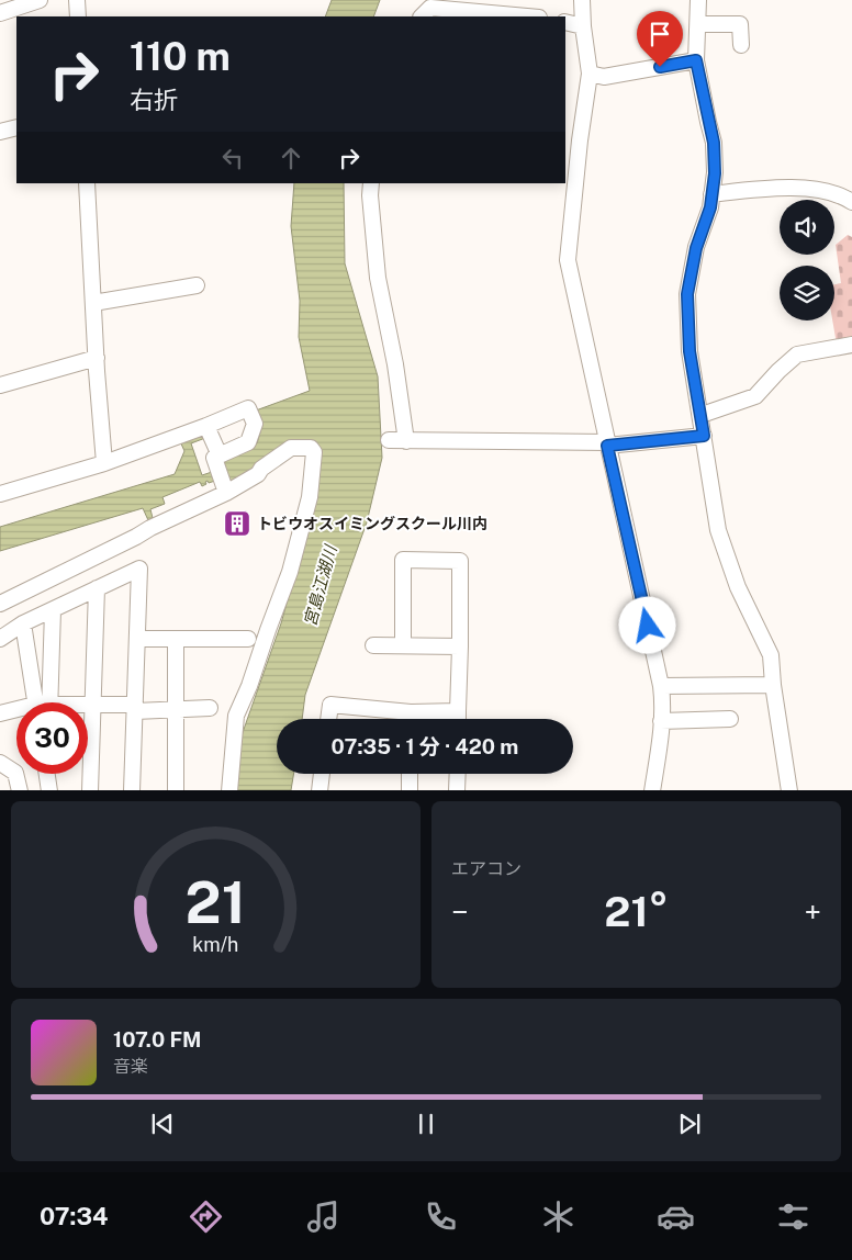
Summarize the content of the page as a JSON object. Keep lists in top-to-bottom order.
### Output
{
  "water": ["宮島江湖川"],
  "places": {
    "building": ["トビウオスイミングスクール川内"]
  },
  "page": {
    "turn": ["110 m", "右折"],
    "limit": "30",
    "trip": "07:35 · 1 分 · 420 m",
    "tile": "エアコン",
    "heat": ["−", "21°", "+"],
    "song": ["107.0 FM", "音楽"],
    "tabs": "07:34",
    "gauge": ["21", "km/h"]
  }
}
